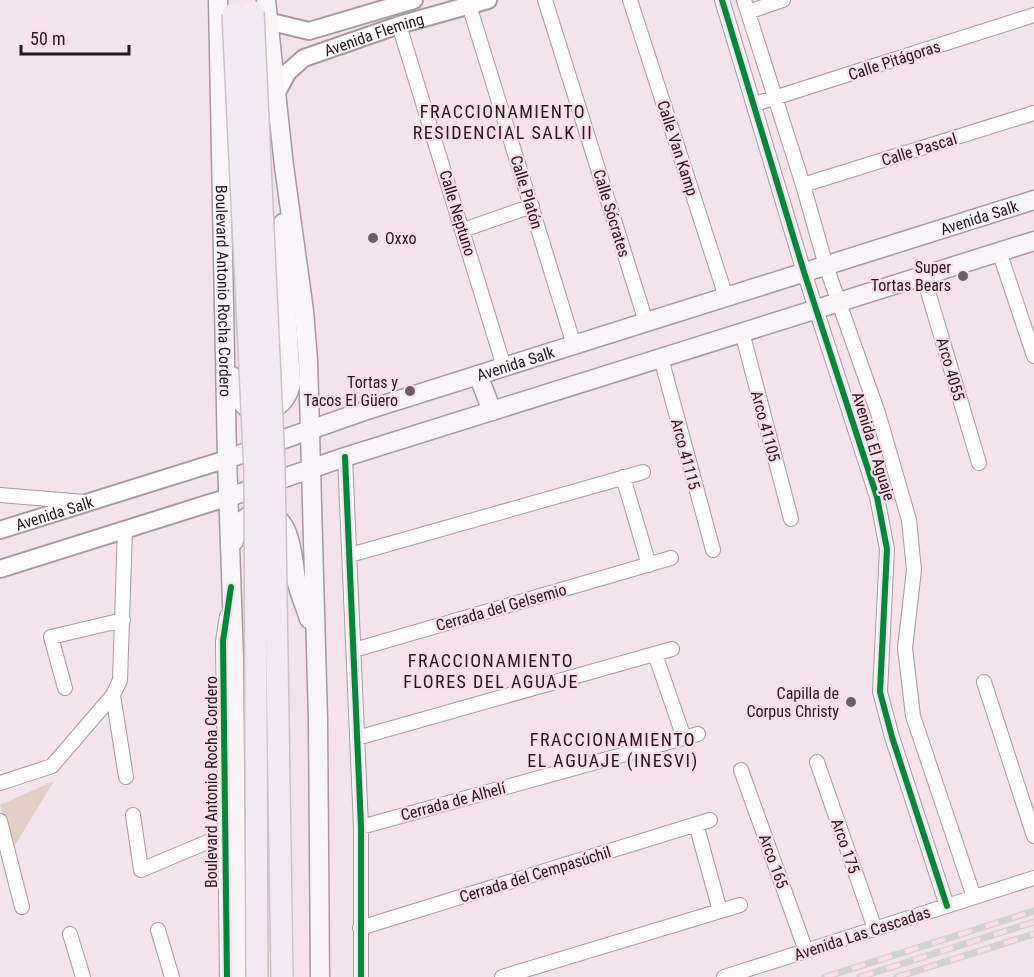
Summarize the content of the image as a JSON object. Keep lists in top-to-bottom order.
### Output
{
  "streets": {
    "highway": ["Boulevard Antonio Rocha Cordero"],
    "main road": ["Avenida Salk"],
    "street": [
      "Avenida Fleming",
      "Calle Pitágoras",
      "Calle Van Kamp",
      "Calle Pascal",
      "Calle Platón",
      "Calle Neptuno",
      "Calle Sócrates",
      "Arco 4055",
      "Arco 41105",
      "Avenida El Aguaje",
      "Arco 41115",
      "Cerrada del Gelsemio",
      "Cerrada de Alhelí",
      "Arco 175",
      "Arco 165",
      "Cerrada del Cempasúchil",
      "Avenida Las Cascadas"
    ]
  },
  "crossings": [
    ["Avenida Fleming", "Calle Platón"],
    ["Avenida Fleming", "Calle Neptuno"],
    ["Avenida Fleming", "Boulevard Antonio Rocha Cordero"],
    ["Calle Pitágoras", "Avenida El Aguaje"],
    ["Calle Van Kamp", "Avenida Salk"],
    ["Calle Pascal", "Avenida El Aguaje"],
    ["Calle Platón", "Avenida Salk"],
    ["Calle Neptuno", "Avenida Salk"],
    ["Calle Sócrates", "Avenida Salk"],
    ["Avenida Salk", "Boulevard Antonio Rocha Cordero"],
    ["Avenida Salk", "Avenida El Aguaje"],
    ["Avenida El Aguaje", "Avenida Las Cascadas"],
    ["Arco 175", "Avenida Las Cascadas"],
    ["Arco 165", "Avenida Las Cascadas"]
  ],
  "districts": ["FRACCIONAMIENTO RESIDENCIAL SALK II", "FRACCIONAMIENTO FLORES DEL AGUAJE", "FRACCIONAMIENTO EL AGUAJE (INESVI)"],
  "places": [
    "Oxxo",
    "Super Tortas Bears",
    "Tortas y Tacos El Güero",
    "Capilla de Corpus Christy"
  ],
  "scale_bar": "50 m"
}
